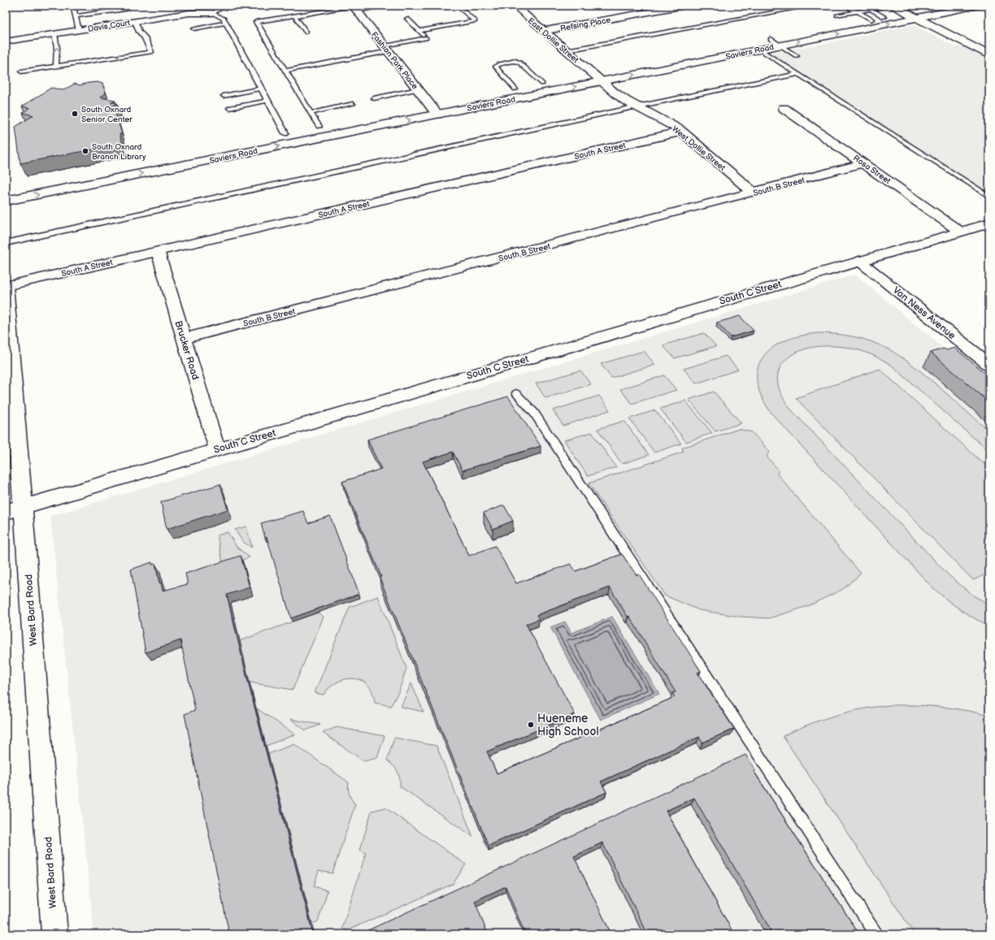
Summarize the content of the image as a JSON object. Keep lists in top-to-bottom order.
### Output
{
  "streets": {
    "main road": ["Saviers Road", "South C Street", "West Bard Road"],
    "street": [
      "Refsing Place",
      "Davis Court",
      "East Dollie Street",
      "Fashion Park Place",
      "West Dollie Street",
      "South A Street",
      "Rosa Street",
      "South B Street",
      "Van Ness Avenue",
      "Brucker Road"
    ]
  },
  "crossings": [
    ["Refsing Place", "East Dollie Street"],
    ["East Dollie Street", "Saviers Road"],
    ["East Dollie Street", "West Dollie Street"],
    ["Saviers Road", "Fashion Park Place"],
    ["Saviers Road", "West Dollie Street"],
    ["West Dollie Street", "South A Street"],
    ["West Dollie Street", "South B Street"],
    ["South A Street", "Brucker Road"],
    ["South A Street", "West Bard Road"],
    ["Rosa Street", "South B Street"],
    ["Rosa Street", "South C Street"],
    ["South B Street", "Brucker Road"],
    ["South C Street", "Van Ness Avenue"],
    ["South C Street", "Brucker Road"],
    ["South C Street", "West Bard Road"]
  ],
  "places": ["South Oxnard Senior Center", "South Oxnard Branch Library", "Hueneme High School"]
}
